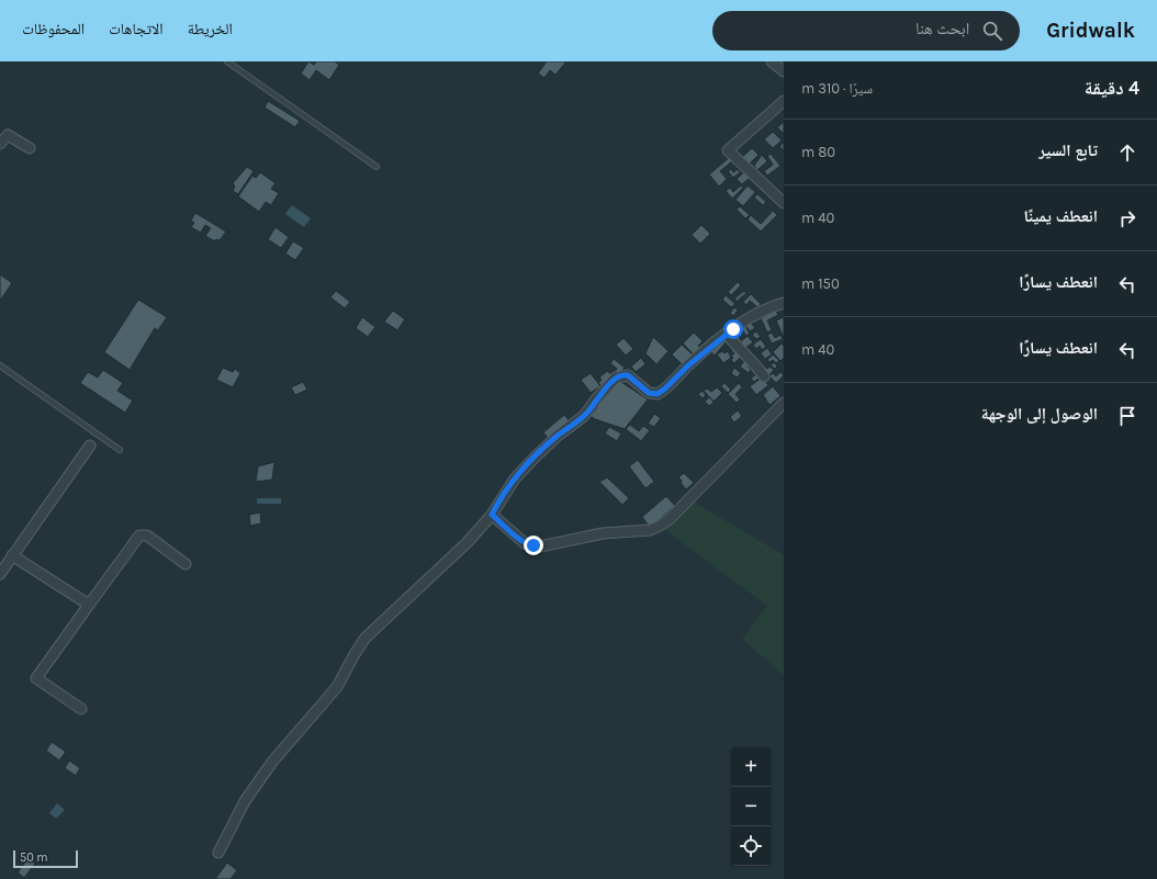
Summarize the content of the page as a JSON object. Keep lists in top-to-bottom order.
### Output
{
  "scale_bar": "50 m",
  "page": {
    "header": "Gridwalk",
    "search": "ابحث هنا",
    "nav": ["الخريطة", "الاتجاهات", "المحفوظات"],
    "heading": ["4 دقيقة", "سيرًا · 310 m"],
    "list": [
      ["تابع السير", "80 m"],
      ["انعطف يمينًا", "40 m"],
      ["انعطف يسارًا", "150 m"],
      ["انعطف يسارًا", "40 m"],
      "الوصول إلى الوجهة"
    ],
    "map_buttons": ["+", "−"],
    "scale": "50 m"
  }
}
